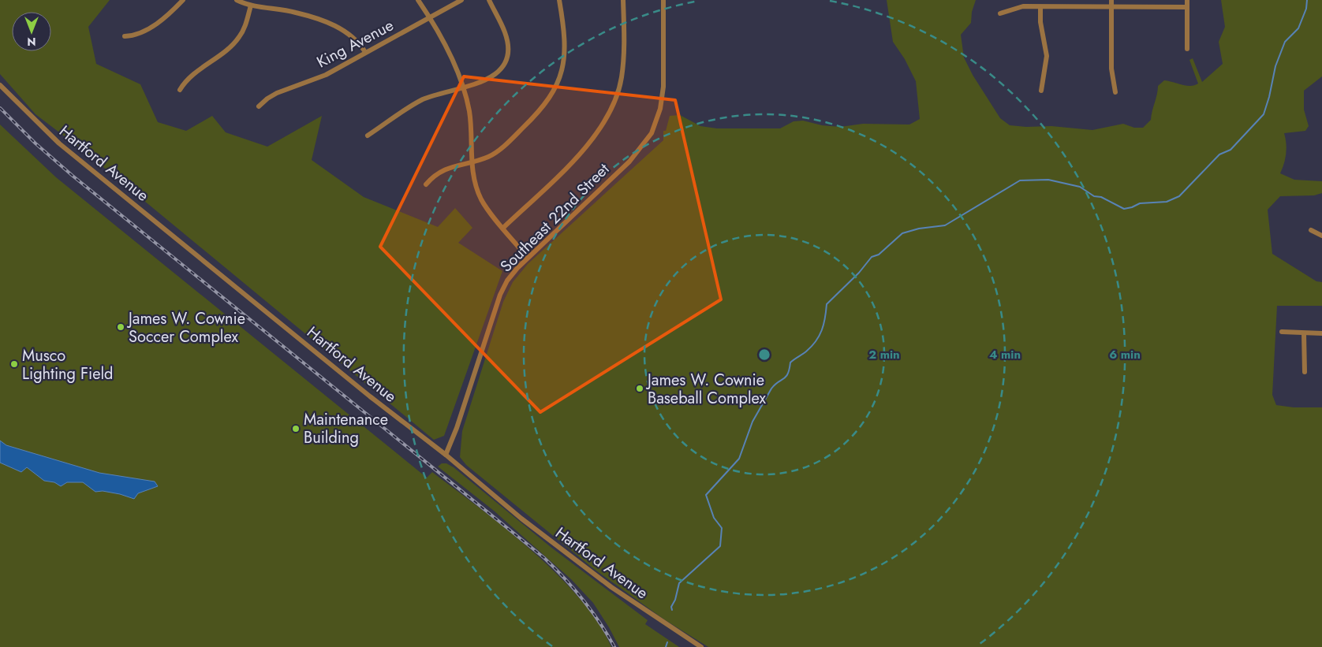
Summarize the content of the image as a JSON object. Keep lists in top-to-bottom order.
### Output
{
  "streets": {
    "street": ["King Avenue", "Hartford Avenue", "Southeast 22nd Street"]
  },
  "crossings": [
    ["Hartford Avenue", "Southeast 22nd Street"]
  ],
  "places": [
    "James W. Cownie Soccer Complex",
    "Musco Lighting Field",
    "James W. Cownie Baseball Complex",
    "Maintenance Building"
  ],
  "north": "bottom",
  "rings": ["2 min", "4 min", "6 min"]
}
